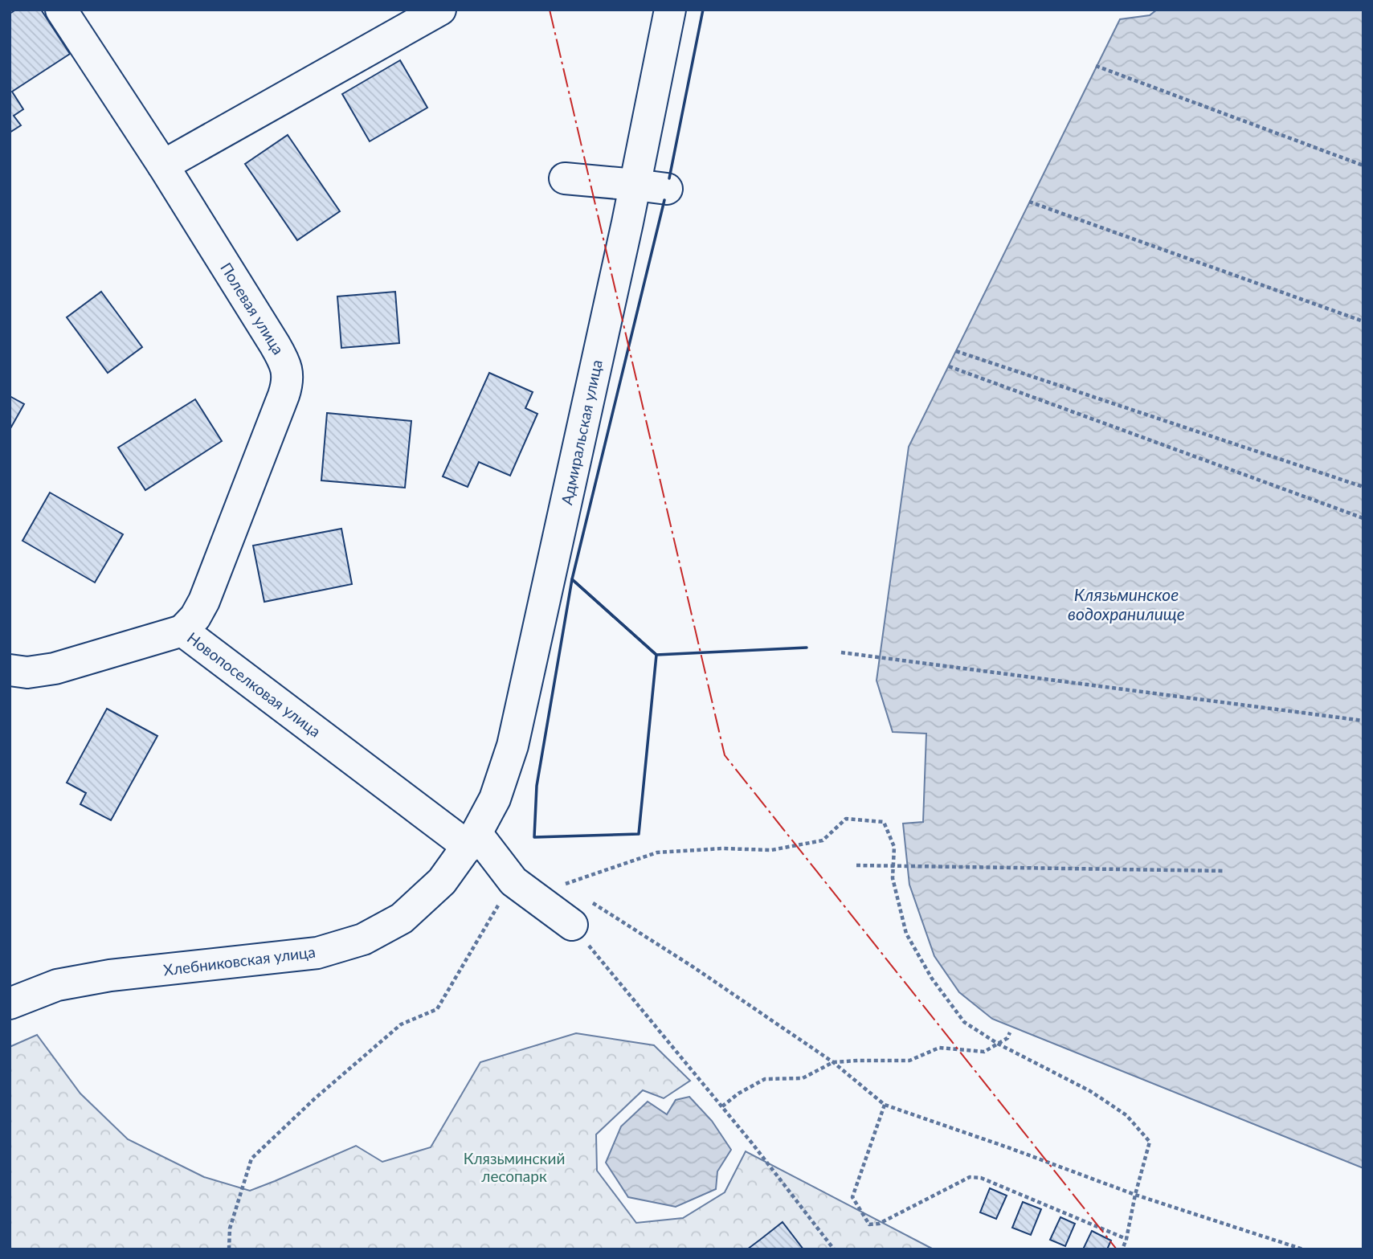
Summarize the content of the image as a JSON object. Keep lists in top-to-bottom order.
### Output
{
  "streets": {
    "street": [
      "Полевая улица",
      "Адмиральская улица",
      "Новопоселковая улица",
      "Хлебниковская улица"
    ]
  },
  "crossings": [
    ["Полевая улица", "Новопоселковая улица"],
    ["Адмиральская улица", "Новопоселковая улица"],
    ["Адмиральская улица", "Хлебниковская улица"],
    ["Новопоселковая улица", "Хлебниковская улица"]
  ],
  "water": ["Клязьминское водохранилище"],
  "parks": ["Клязьминский лесопарк"]
}
